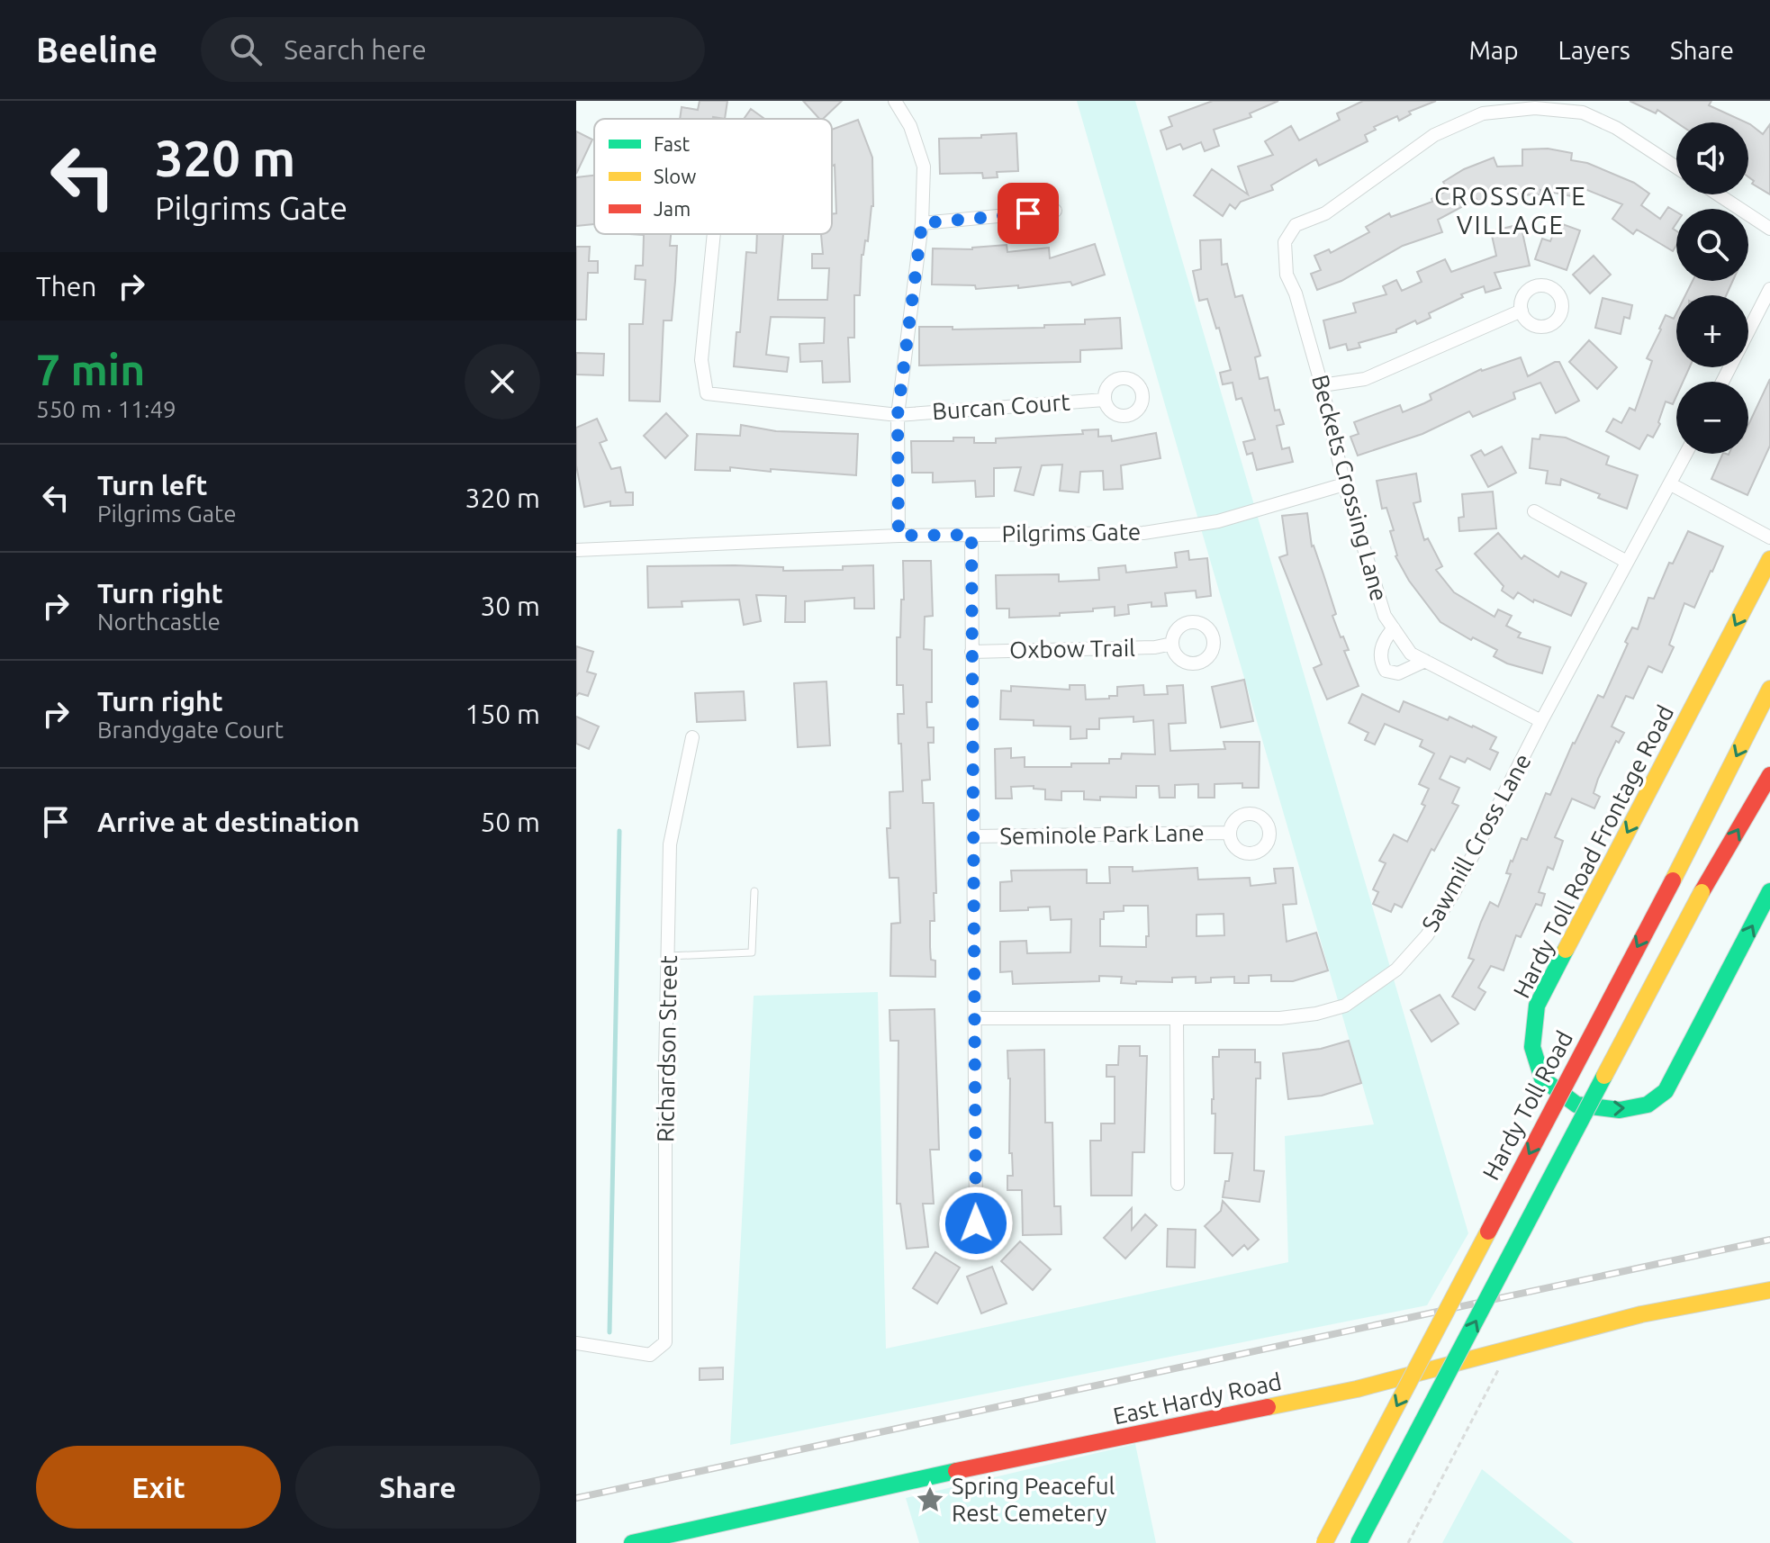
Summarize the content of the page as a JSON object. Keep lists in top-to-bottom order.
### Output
{
  "streets": {
    "main road": ["Hardy Toll Road Frontage Road", "Hardy Toll Road", "East Hardy Road"],
    "street": [
      "Burcan Court",
      "Beckets Crossing Lane",
      "Pilgrims Gate",
      "Oxbow Trail",
      "Seminole Park Lane",
      "Sawmill Cross Lane",
      "Richardson Street"
    ]
  },
  "crossings": [
    ["Beckets Crossing Lane", "Pilgrims Gate"],
    ["Beckets Crossing Lane", "Sawmill Cross Lane"]
  ],
  "districts": ["CROSSGATE VILLAGE"],
  "places": {
    "place": ["Spring Peaceful Rest Cemetery"]
  },
  "legend": ["Fast", "Slow", "Jam"],
  "page": {
    "header": "Beeline",
    "search": "Search here",
    "nav": ["Map", "Layers", "Share"],
    "turn": ["320 m", "Pilgrims Gate"],
    "map_buttons": ["+", "−"],
    "then": "Then",
    "heading": ["7 min", "550 m · 11:49"],
    "list": [
      {
        "name": "Turn left",
        "note": "Pilgrims Gate",
        "value": "320 m"
      },
      {
        "name": "Turn right",
        "note": "Northcastle",
        "value": "30 m"
      },
      {
        "name": "Turn right",
        "note": "Brandygate Court",
        "value": "150 m"
      },
      {
        "name": "Arrive at destination",
        "value": "50 m"
      }
    ],
    "buttons": ["Exit", "Share"]
  }
}
